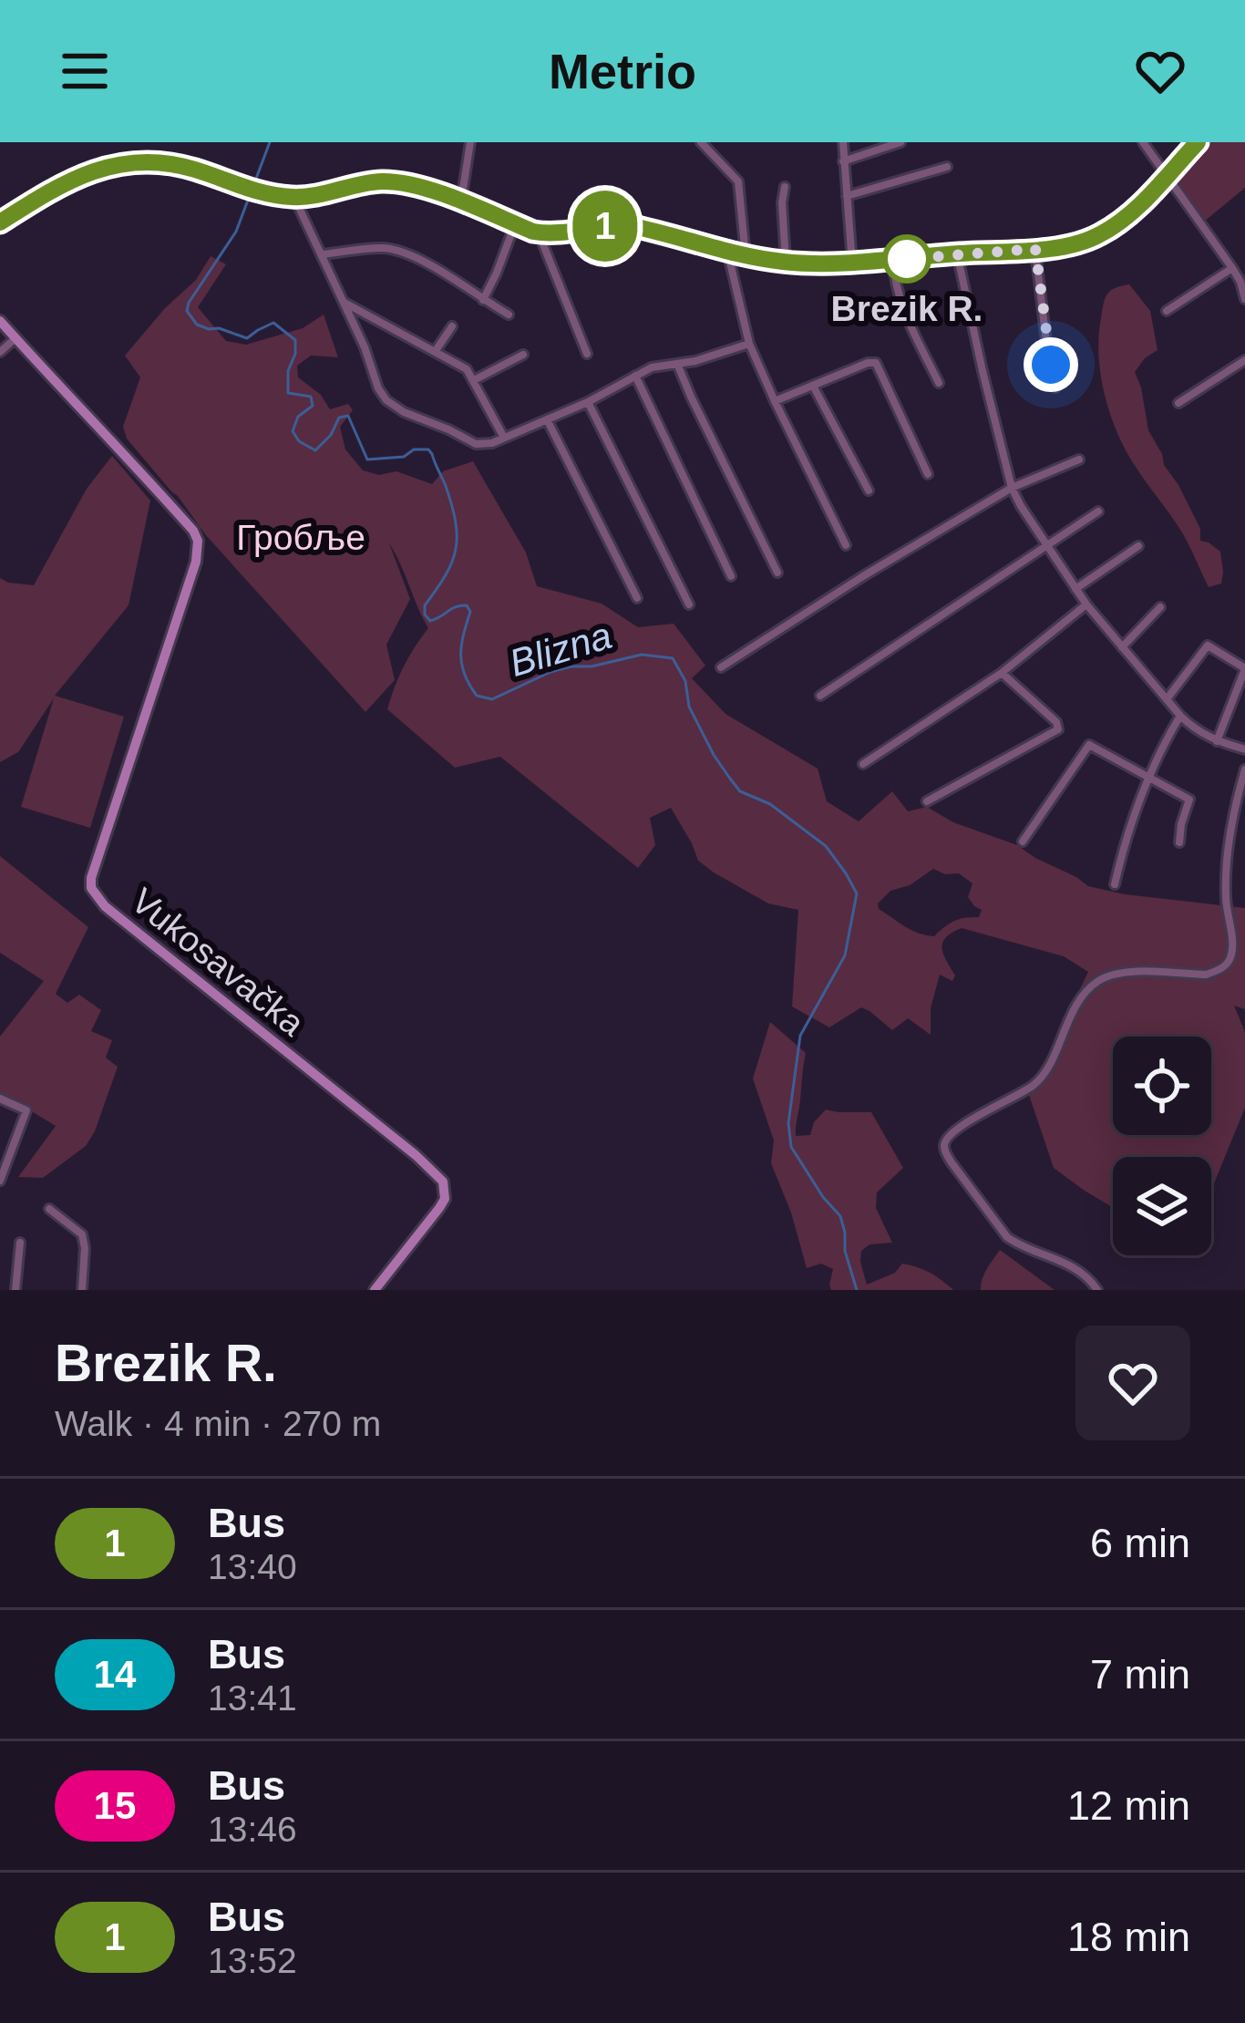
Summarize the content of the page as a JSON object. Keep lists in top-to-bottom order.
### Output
{
  "streets": {
    "main road": ["Vukosavačka"]
  },
  "water": ["Blizna"],
  "parks": ["Гробље"],
  "places": ["Brezik R."],
  "lines": ["bus line 1"],
  "page": {
    "header": "Metrio",
    "on_map": "1",
    "heading": ["Brezik R.", "Walk · 4 min · 270 m"],
    "list": [
      {
        "mark": "1",
        "name": "Bus",
        "note": "13:40",
        "value": "6 min"
      },
      {
        "mark": "14",
        "name": "Bus",
        "note": "13:41",
        "value": "7 min"
      },
      {
        "mark": "15",
        "name": "Bus",
        "note": "13:46",
        "value": "12 min"
      },
      {
        "mark": "1",
        "name": "Bus",
        "note": "13:52",
        "value": "18 min"
      }
    ]
  }
}
